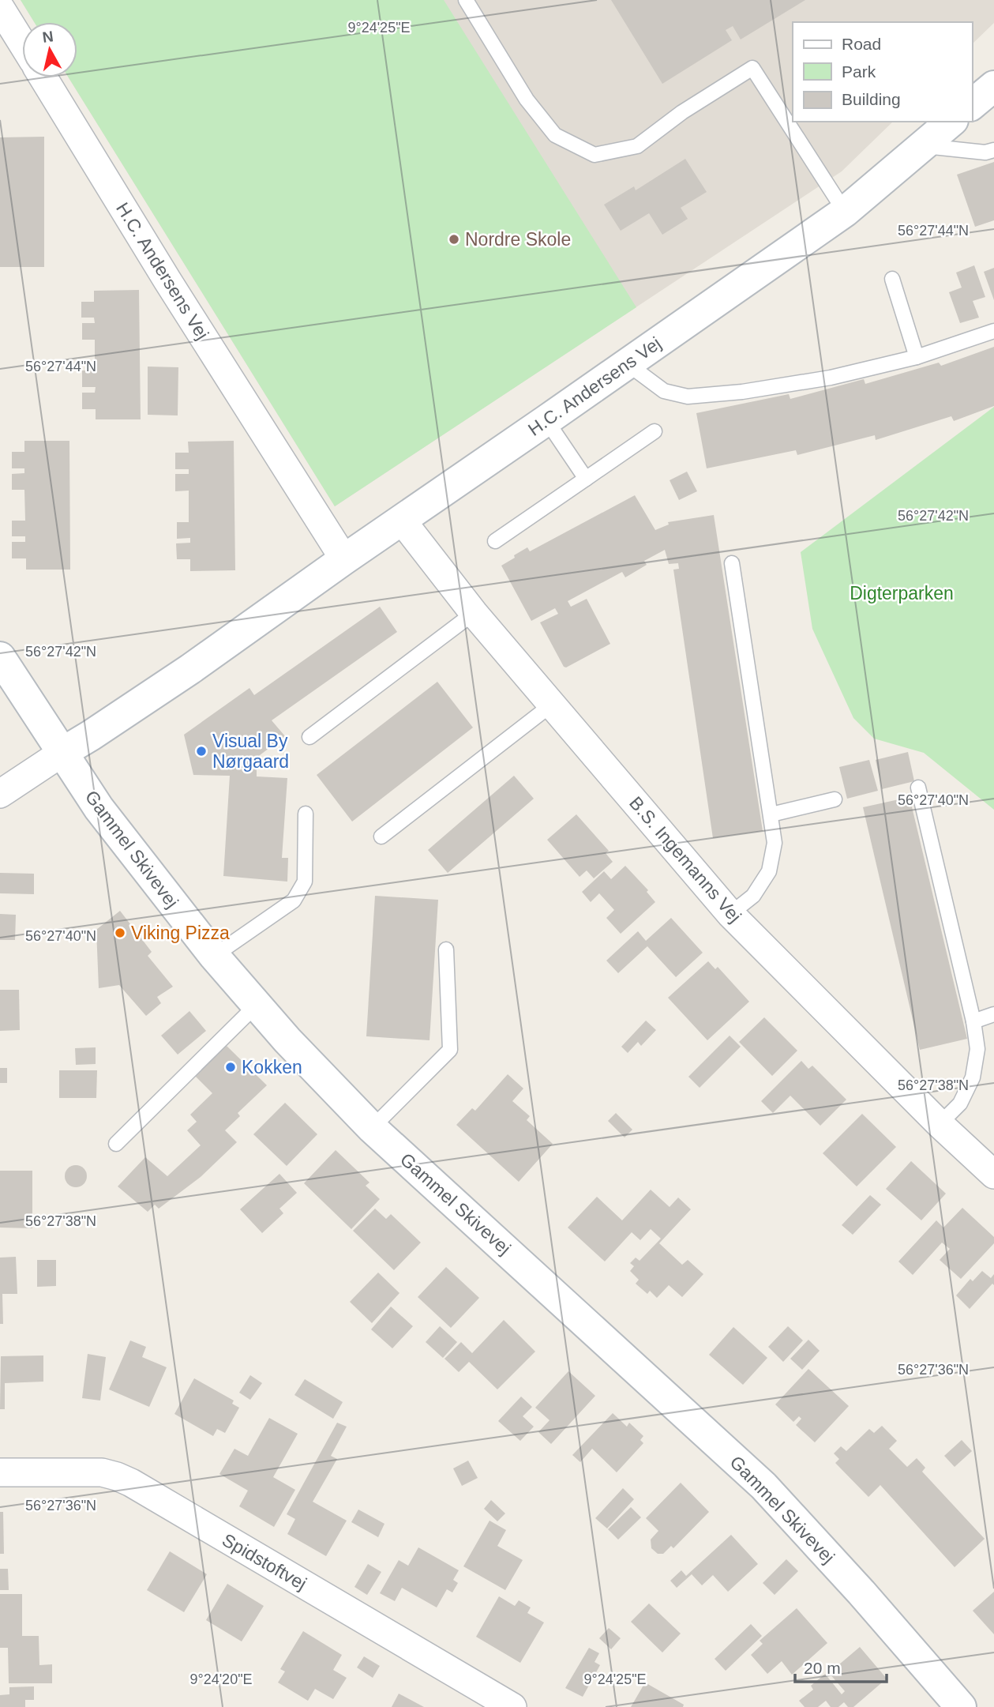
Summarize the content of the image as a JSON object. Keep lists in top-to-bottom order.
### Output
{
  "streets": {
    "main road": ["H.C. Andersens Vej", "Gammel Skivevej"],
    "street": ["B.S. Ingemanns Vej", "Spidstoftvej"]
  },
  "crossings": [
    ["H.C. Andersens Vej", "Gammel Skivevej"],
    ["H.C. Andersens Vej", "B.S. Ingemanns Vej"]
  ],
  "parks": ["Digterparken"],
  "places": [
    "Nordre Skole",
    "Visual By Nørgaard",
    "Viking Pizza",
    "Kokken"
  ],
  "legend": ["Road", "Park", "Building"],
  "scale_bar": "20 m",
  "north": "top",
  "coordinates": [
    "9°24'25\"E",
    "56°27'44\"N",
    "56°27'42\"N",
    "56°27'40\"N",
    "56°27'38\"N",
    "56°27'36\"N",
    "9°24'20\"E"
  ]
}
